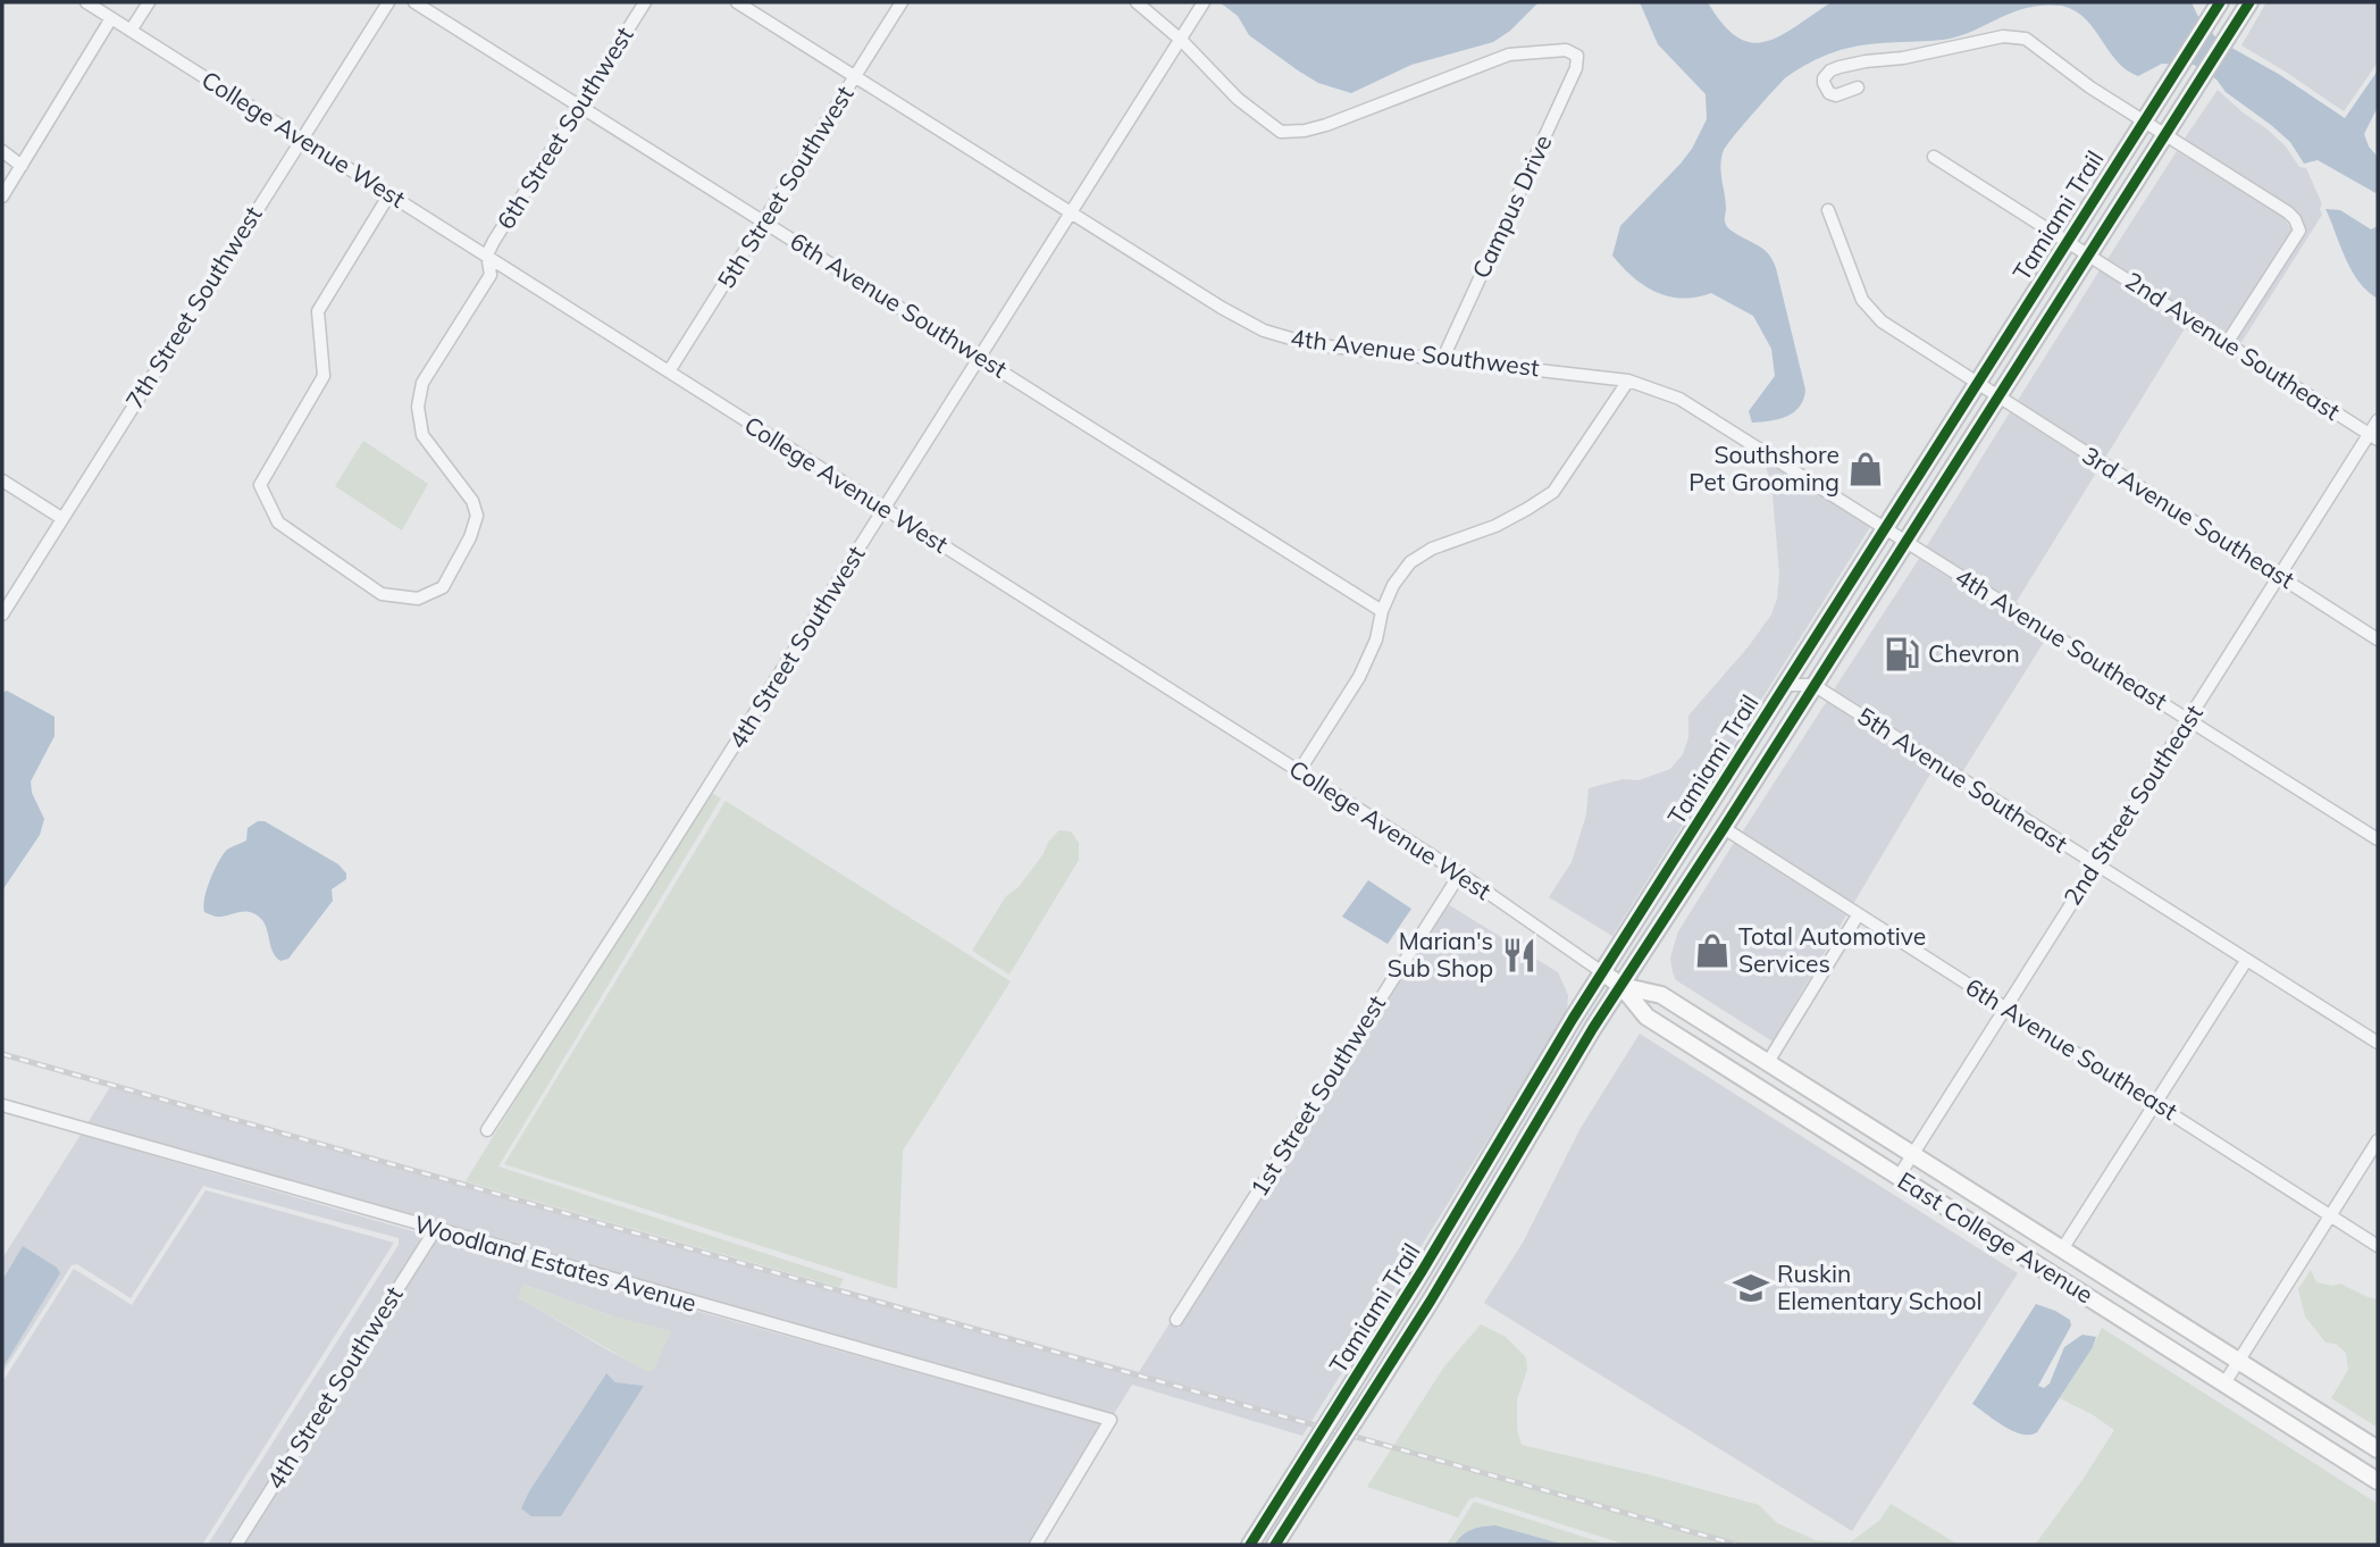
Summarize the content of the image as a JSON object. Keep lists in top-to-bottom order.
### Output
{
  "streets": {
    "main road": ["Tamiami Trail", "East College Avenue"],
    "street": [
      "6th Street Southwest",
      "College Avenue West",
      "5th Street Southwest",
      "Campus Drive",
      "6th Avenue Southwest",
      "7th Street Southwest",
      "2nd Avenue Southeast",
      "4th Avenue Southwest",
      "3rd Avenue Southeast",
      "4th Avenue Southeast",
      "4th Street Southwest",
      "5th Avenue Southeast",
      "2nd Street Southeast",
      "6th Avenue Southeast",
      "1st Street Southwest",
      "Woodland Estates Avenue"
    ]
  },
  "crossings": [
    ["6th Street Southwest", "College Avenue West"],
    ["6th Street Southwest", "6th Avenue Southwest"],
    ["College Avenue West", "5th Street Southwest"],
    ["College Avenue West", "Tamiami Trail"],
    ["College Avenue West", "7th Street Southwest"],
    ["College Avenue West", "4th Street Southwest"],
    ["College Avenue West", "1st Street Southwest"],
    ["College Avenue West", "East College Avenue"],
    ["5th Street Southwest", "6th Avenue Southwest"],
    ["5th Street Southwest", "4th Avenue Southwest"],
    ["Campus Drive", "4th Avenue Southwest"],
    ["Campus Drive", "4th Street Southwest"],
    ["Tamiami Trail", "2nd Avenue Southeast"],
    ["Tamiami Trail", "4th Avenue Southwest"],
    ["Tamiami Trail", "3rd Avenue Southeast"],
    ["Tamiami Trail", "4th Avenue Southeast"],
    ["Tamiami Trail", "5th Avenue Southeast"],
    ["Tamiami Trail", "6th Avenue Southeast"],
    ["Tamiami Trail", "East College Avenue"],
    ["6th Avenue Southwest", "4th Street Southwest"],
    ["2nd Avenue Southeast", "2nd Street Southeast"],
    ["4th Avenue Southwest", "4th Avenue Southeast"],
    ["4th Avenue Southwest", "4th Street Southwest"],
    ["3rd Avenue Southeast", "2nd Street Southeast"],
    ["4th Avenue Southeast", "2nd Street Southeast"],
    ["4th Street Southwest", "Woodland Estates Avenue"],
    ["5th Avenue Southeast", "2nd Street Southeast"],
    ["2nd Street Southeast", "6th Avenue Southeast"],
    ["2nd Street Southeast", "East College Avenue"]
  ],
  "places": {
    "shop": ["Southshore Pet Grooming", "Total Automotive Services"],
    "fuel station": ["Chevron"],
    "restaurant": ["Marian's Sub Shop"],
    "school or university": ["Ruskin Elementary School"]
  }
}
